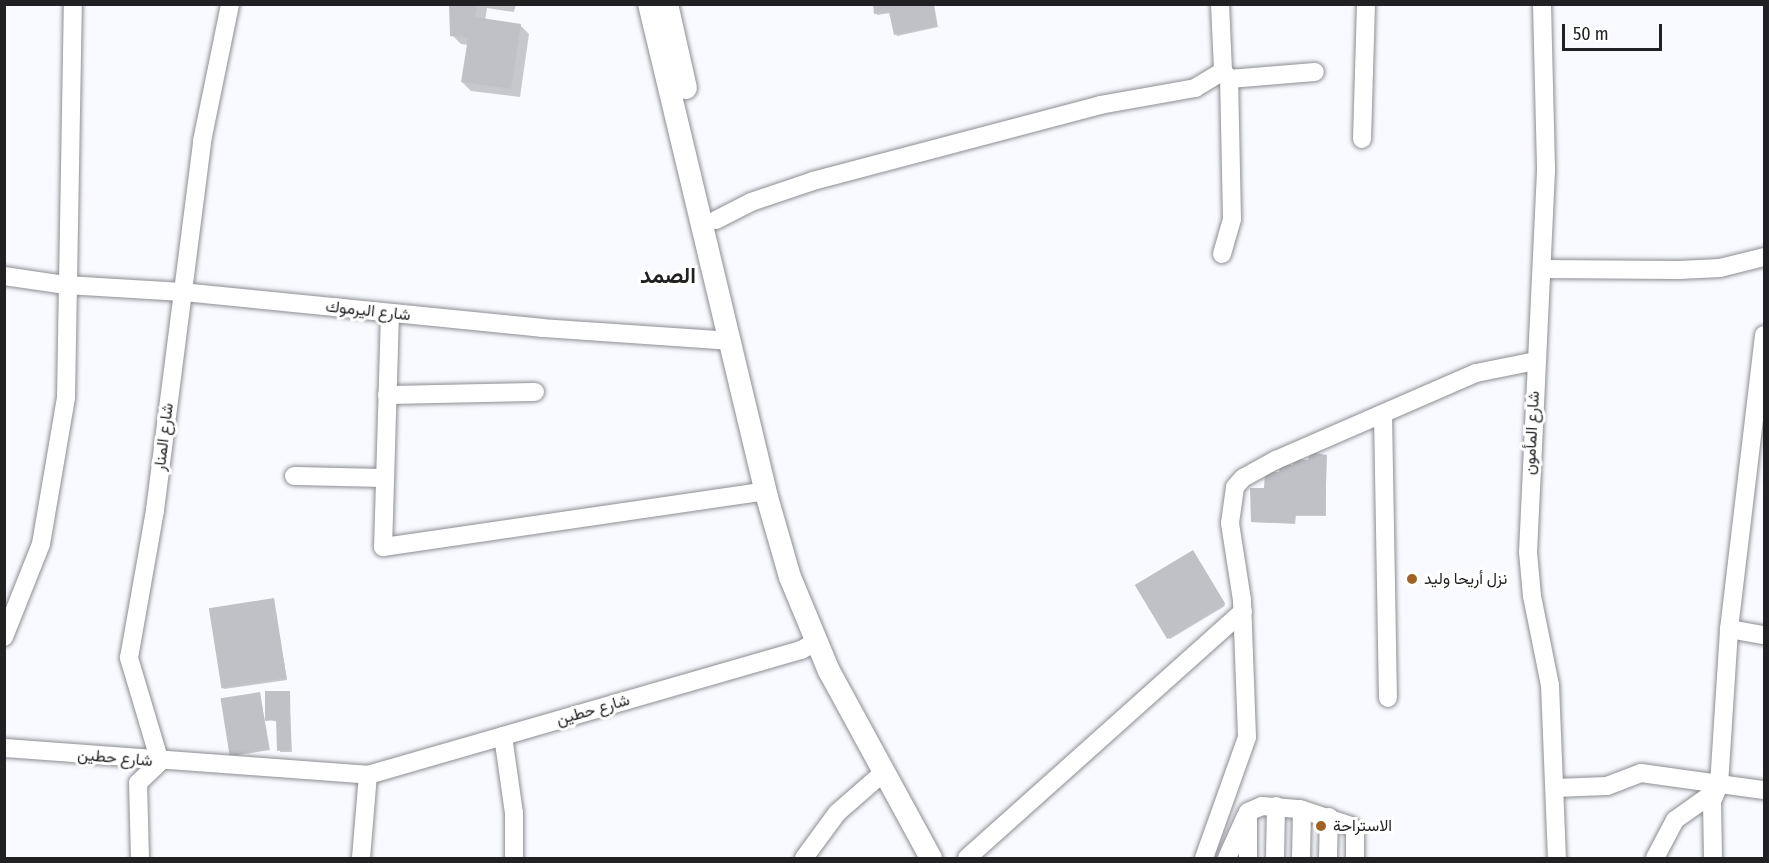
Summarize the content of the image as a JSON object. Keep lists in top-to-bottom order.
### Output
{
  "streets": {
    "street": [
      "شارع اليرموك",
      "شارع المأمون",
      "شارع المنار",
      "شارع حطين"
    ]
  },
  "crossings": [
    ["شارع اليرموك", "شارع المنار"],
    ["شارع المنار", "شارع حطين"]
  ],
  "districts": ["الصمد"],
  "places": ["نزل أريحا وليد", "الاستراحة"],
  "scale_bar": "50 m"
}
